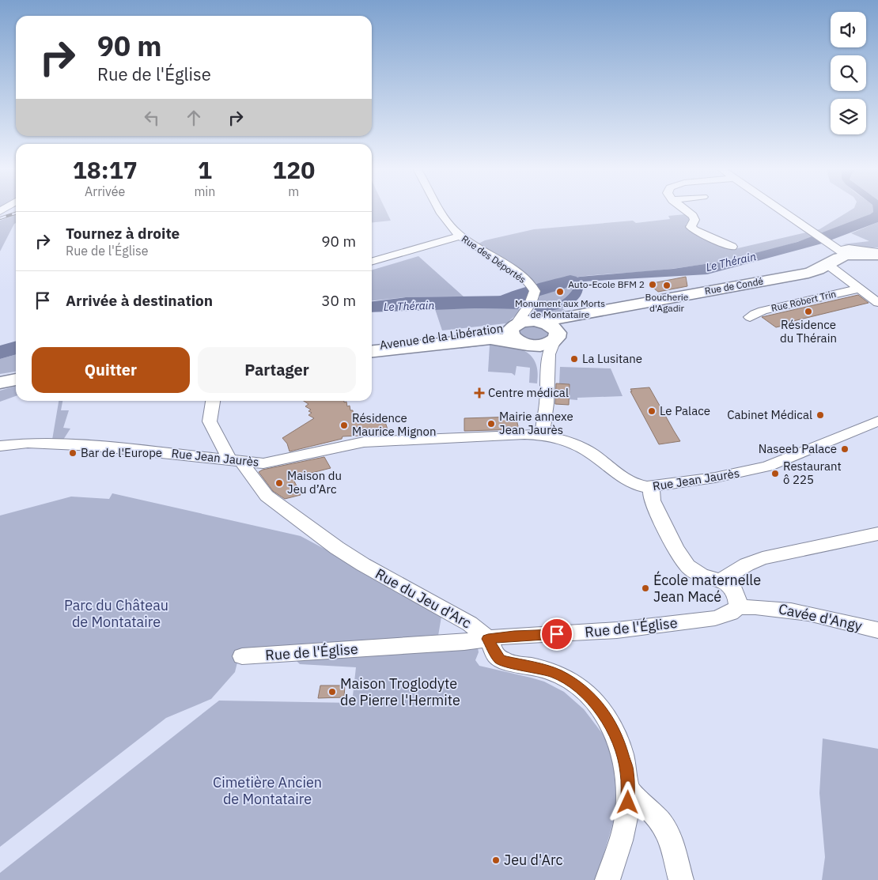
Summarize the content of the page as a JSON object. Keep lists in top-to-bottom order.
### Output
{
  "streets": {
    "main road": ["Rue de Condé", "Avenue de la Libération"],
    "street": [
      "Rue des Déportés",
      "Rue Robert Trin",
      "Rue Jean Jaurès",
      "Rue du Jeu d'Arc",
      "Cavée d'Angy",
      "Rue de l'Église"
    ]
  },
  "crossings": [
    ["Rue des Déportés", "Rue de Condé"],
    ["Rue des Déportés", "Avenue de la Libération"],
    ["Rue de Condé", "Avenue de la Libération"],
    ["Rue Jean Jaurès", "Rue du Jeu d'Arc"],
    ["Rue du Jeu d'Arc", "Rue de l'Église"],
    ["Cavée d'Angy", "Rue de l'Église"]
  ],
  "water": ["Le Thérain"],
  "parks": ["Parc du Château de Montataire", "Cimetière Ancien de Montataire"],
  "places": {
    "other": [
      "Auto-Ecole BFM 2",
      "Boucherie d'Agadir",
      "Monument aux Morts de Montataire",
      "Résidence du Thérain",
      "La Lusitane",
      "Le Palace",
      "Cabinet Médical",
      "Mairie annexe Jean Jaurès",
      "Résidence Maurice Mignon",
      "Naseeb Palace",
      "Bar de l'Europe",
      "Restaurant ô 225",
      "Maison du Jeu d’Arc",
      "École maternelle Jean Macé",
      "Maison Troglodyte de Pierre l'Hermite",
      "Jeu d'Arc"
    ],
    "health": ["Centre médical"]
  },
  "page": {
    "turn": ["90 m", "Rue de l'Église"],
    "eta": [
      "18:17",
      "Arrivée",
      "1",
      "min",
      "120",
      "m"
    ],
    "list": [
      {
        "name": "Tournez à droite",
        "note": "Rue de l'Église",
        "value": "90 m"
      },
      {
        "name": "Arrivée à destination",
        "value": "30 m"
      }
    ],
    "buttons": ["Quitter", "Partager"]
  }
}
